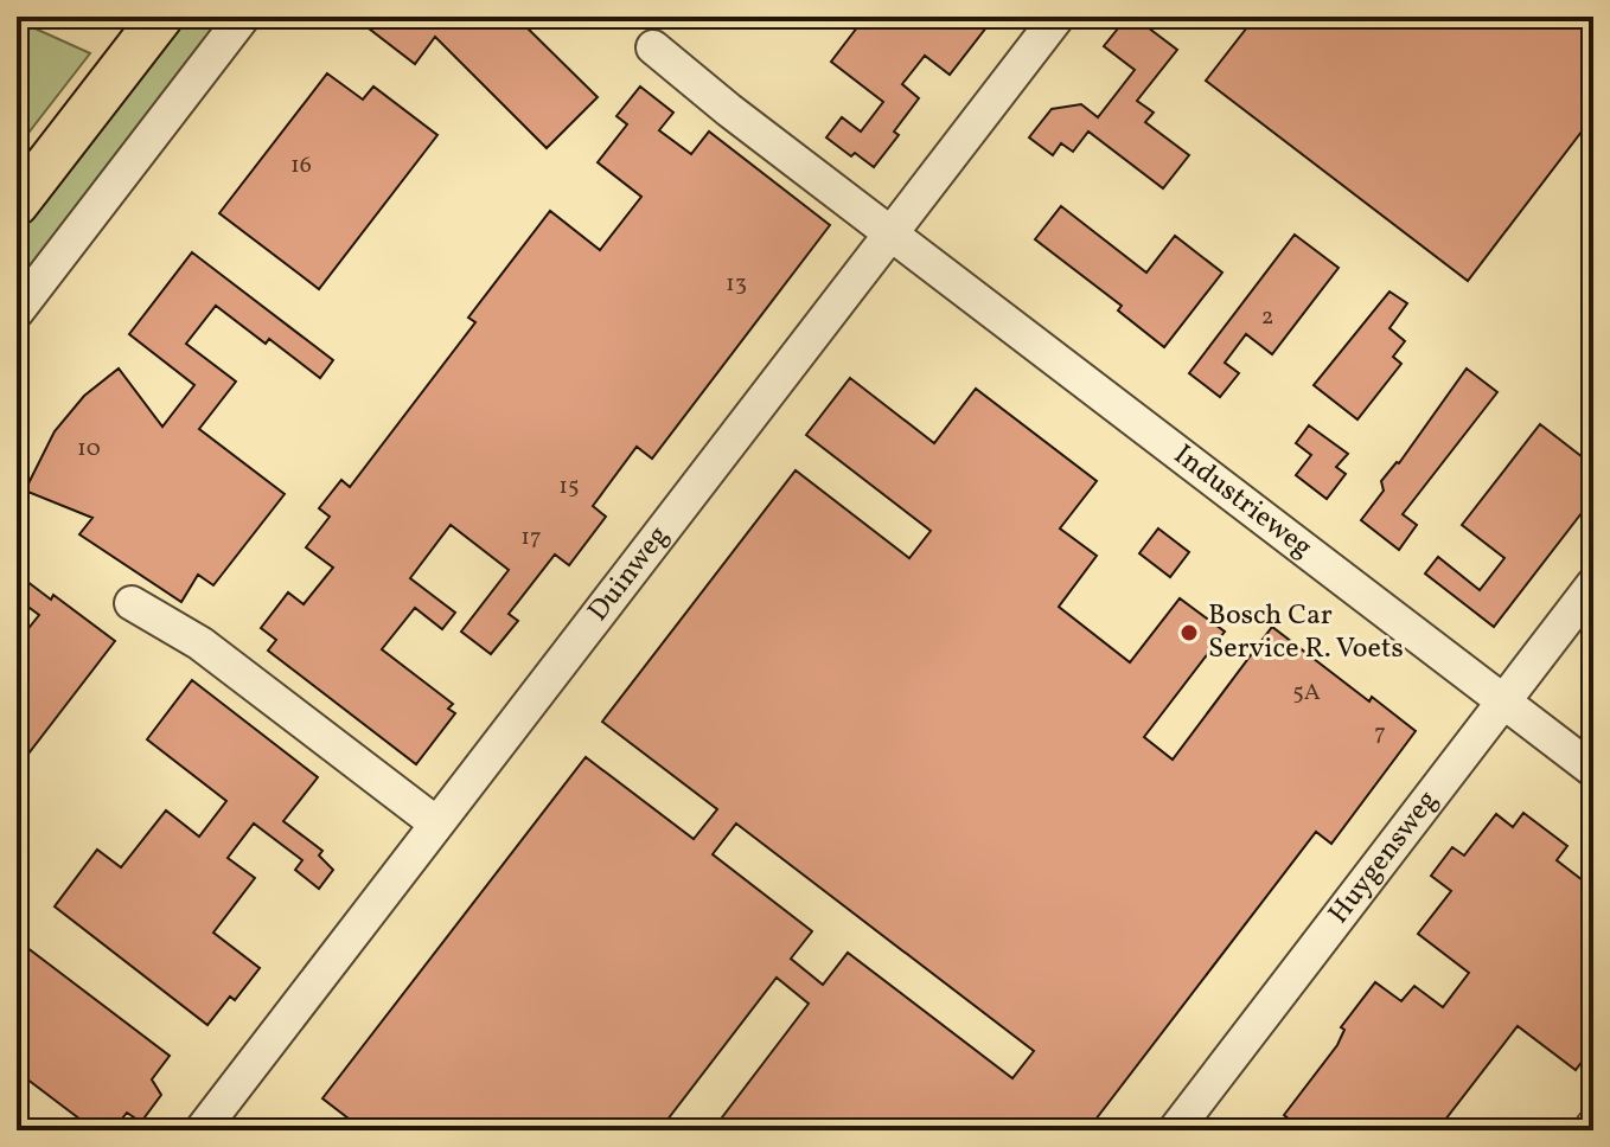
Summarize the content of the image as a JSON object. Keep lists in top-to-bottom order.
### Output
{
  "streets": {
    "street": ["Industrieweg", "Duinweg", "Huygensweg"]
  },
  "crossings": [
    ["Industrieweg", "Duinweg"],
    ["Industrieweg", "Huygensweg"]
  ],
  "places": ["Bosch Car Service R. Voets"],
  "house_numbers": [
    "16",
    "13",
    "2",
    "10",
    "15",
    "17",
    "5A",
    "7"
  ]
}
